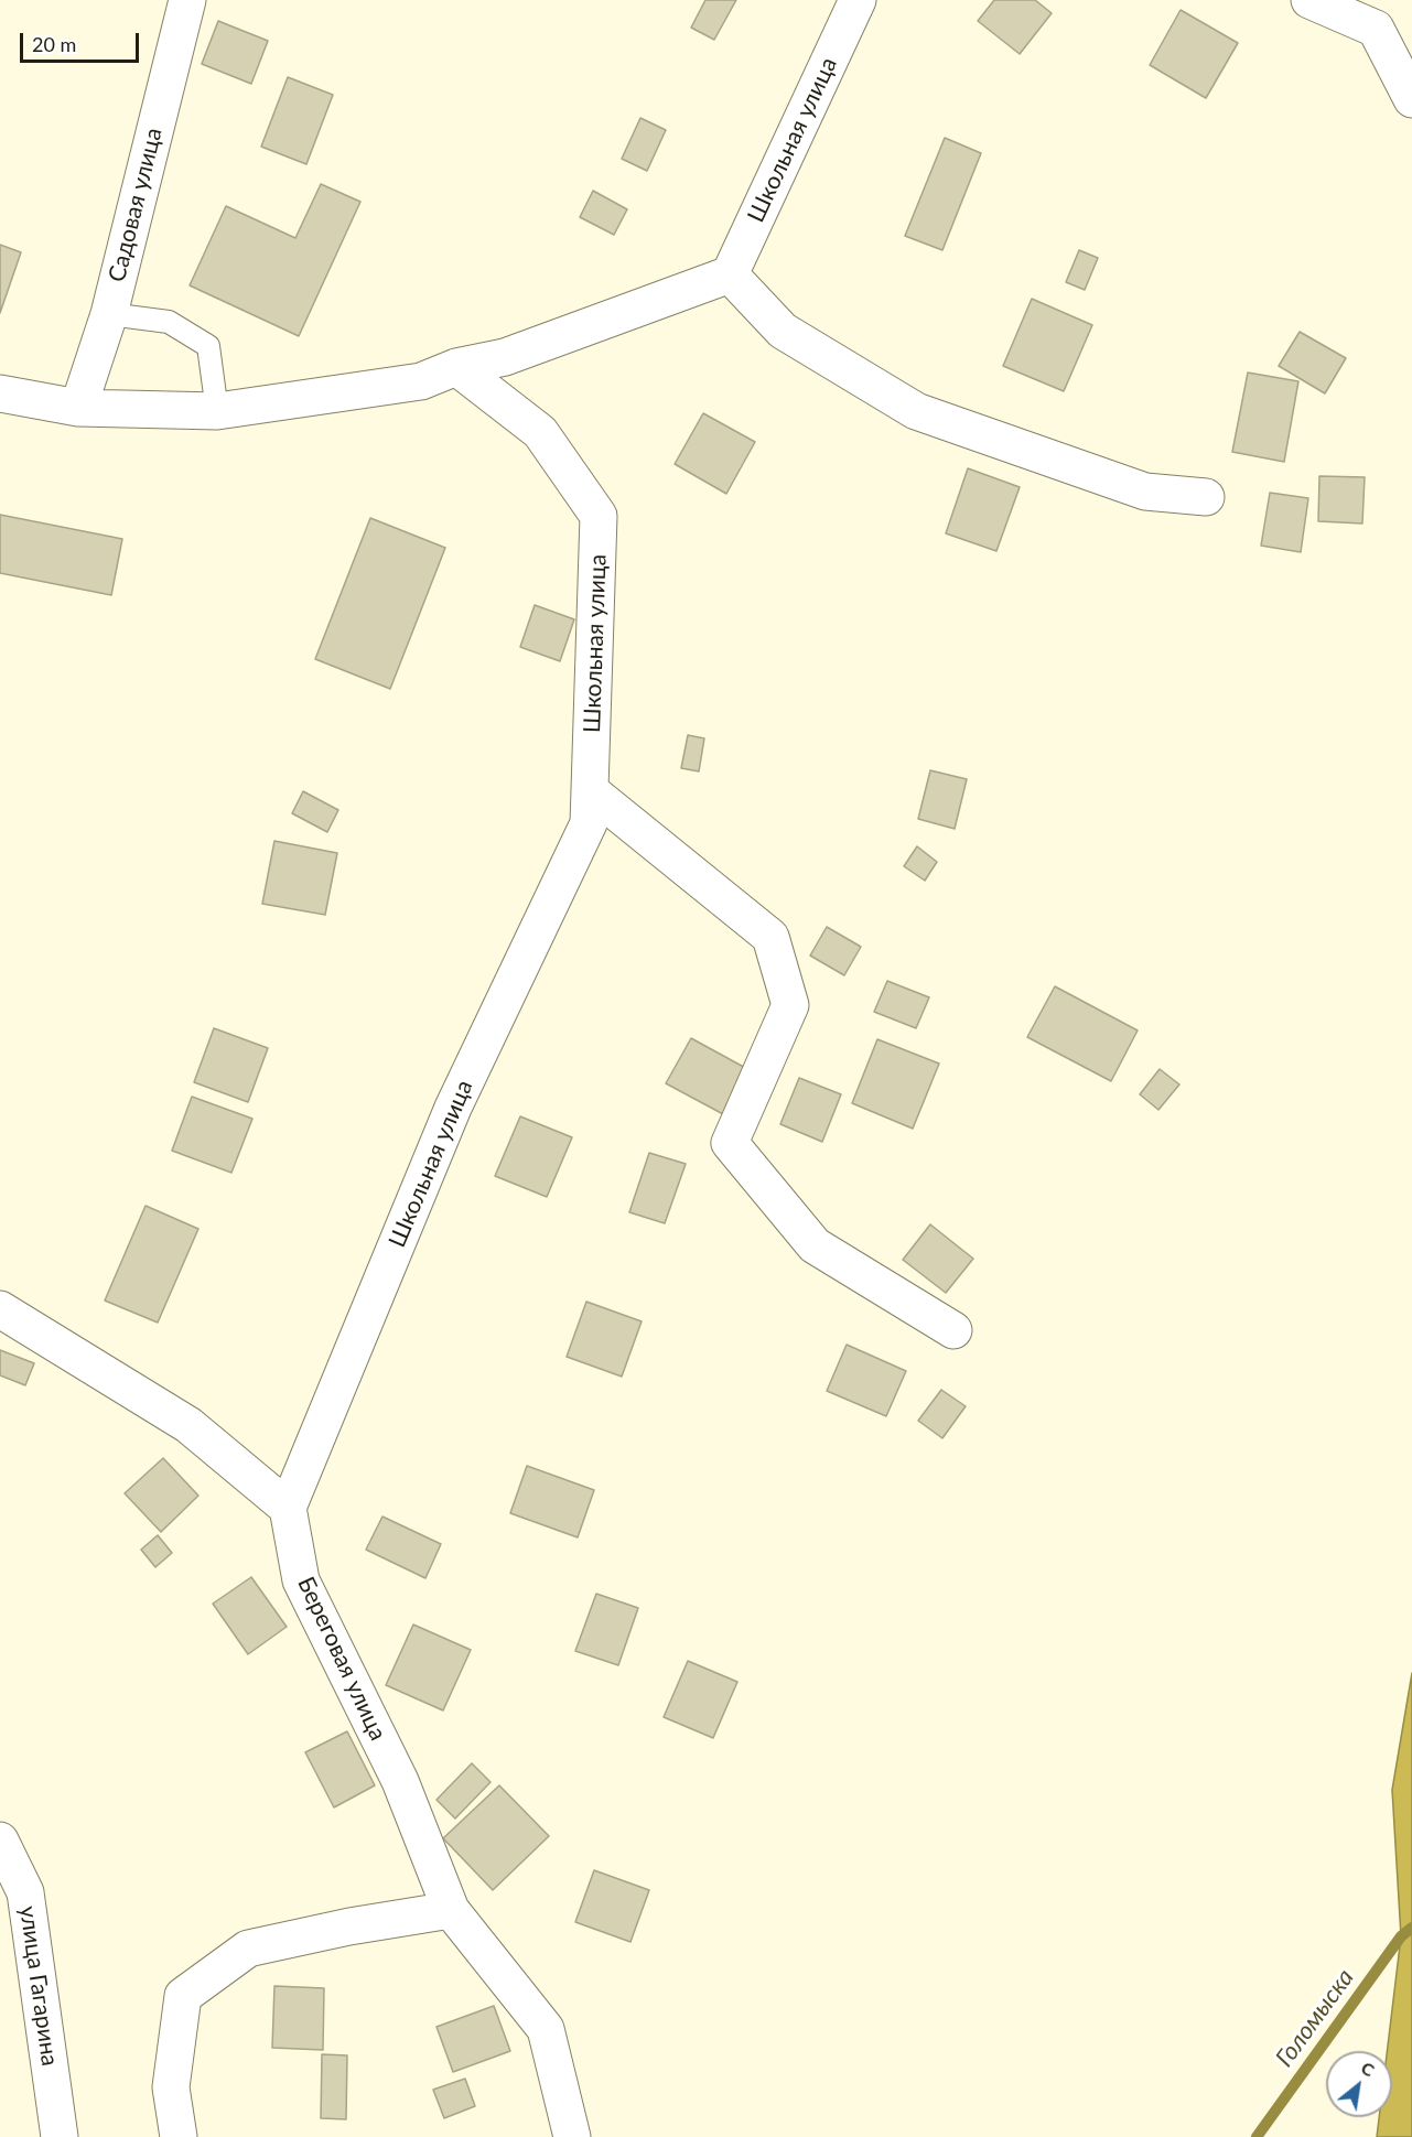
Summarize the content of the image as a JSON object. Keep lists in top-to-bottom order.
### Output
{
  "streets": {
    "street": [
      "Школьная улица",
      "Садовая улица",
      "Береговая улица",
      "улица Гагарина"
    ]
  },
  "crossings": [
    ["Школьная улица", "Береговая улица"]
  ],
  "water": ["Голомыска"],
  "scale_bar": "20 m",
  "north": "top right"
}
